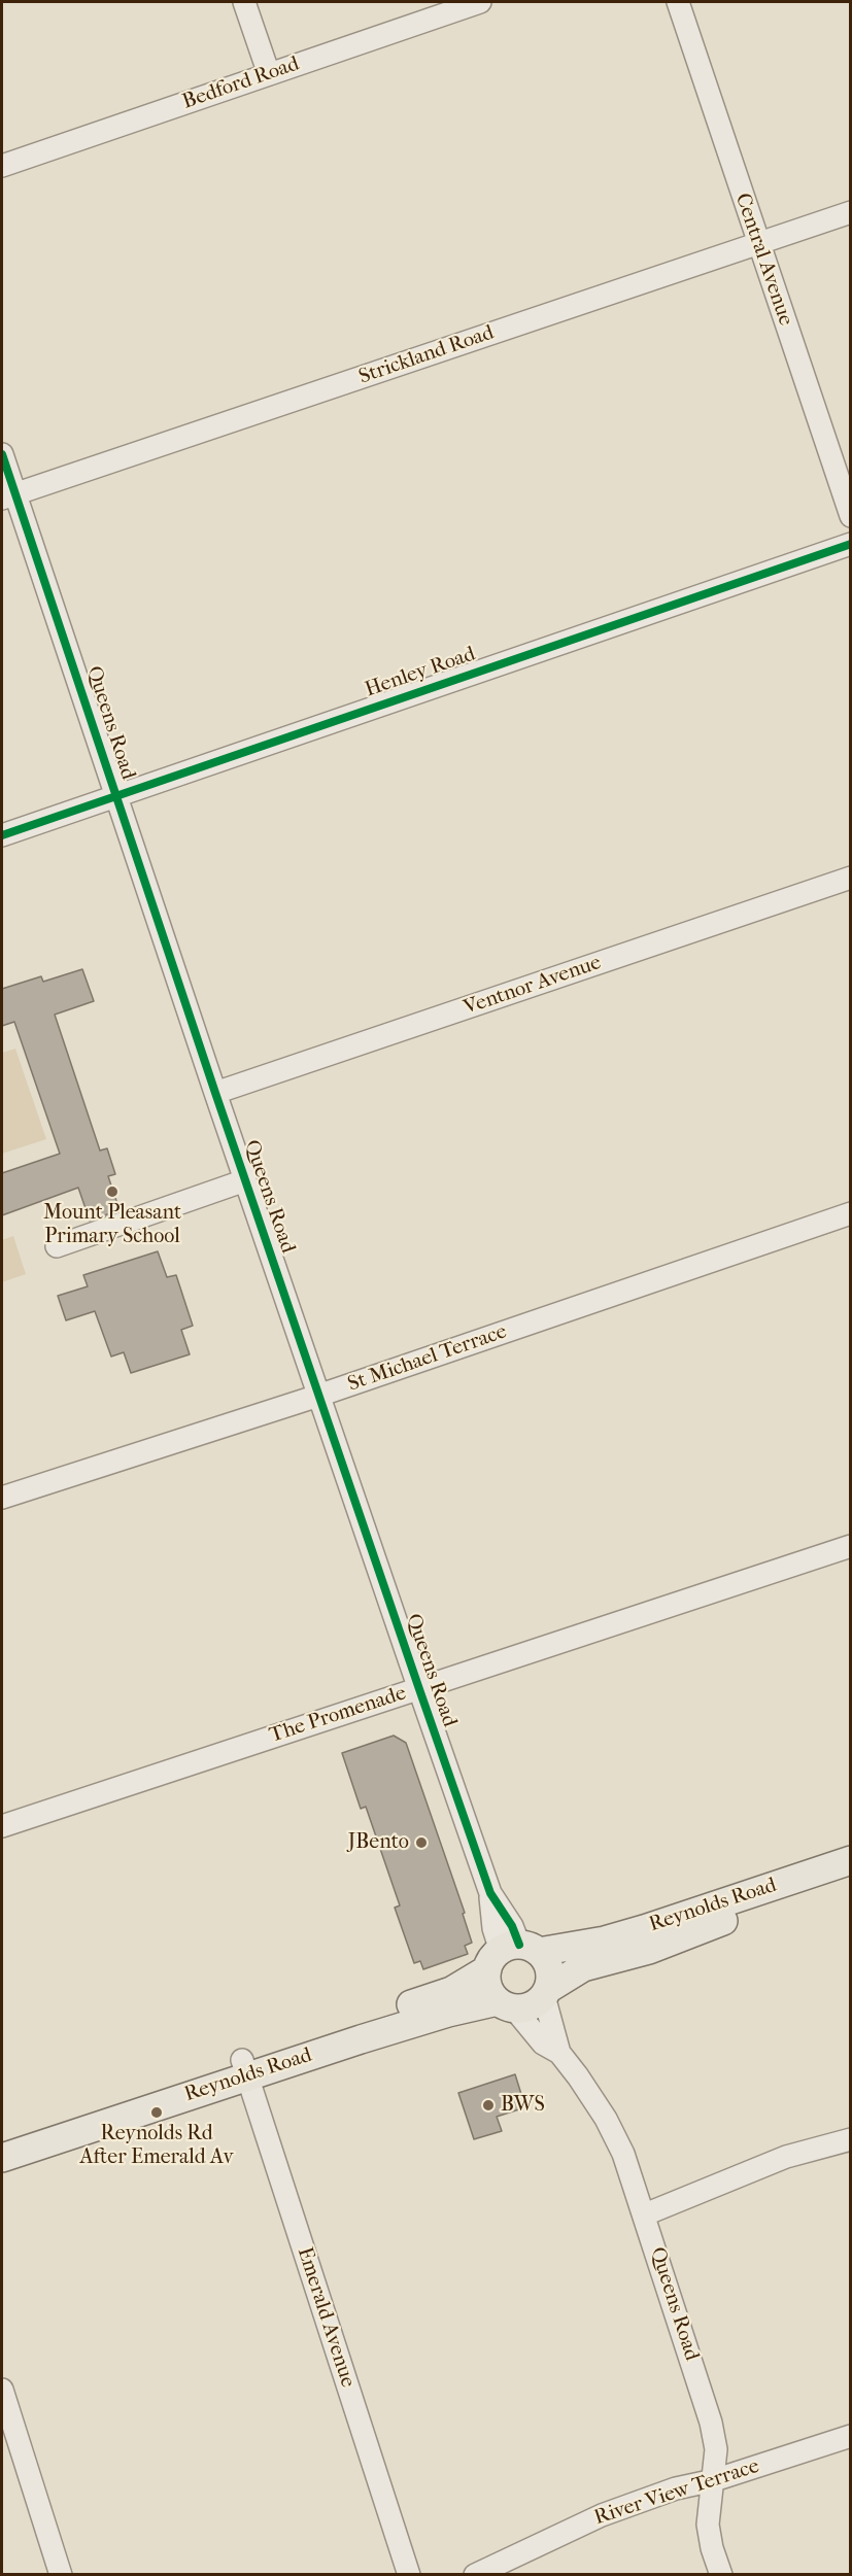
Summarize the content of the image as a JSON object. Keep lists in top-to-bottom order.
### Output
{
  "streets": {
    "main road": ["Reynolds Road"],
    "street": [
      "Bedford Road",
      "Central Avenue",
      "Strickland Road",
      "Henley Road",
      "Queens Road",
      "Ventnor Avenue",
      "St Michael Terrace",
      "The Promenade",
      "Emerald Avenue",
      "River View Terrace"
    ]
  },
  "crossings": [
    ["Central Avenue", "Strickland Road"],
    ["Strickland Road", "Queens Road"],
    ["Henley Road", "Queens Road"],
    ["Queens Road", "Ventnor Avenue"],
    ["Queens Road", "St Michael Terrace"],
    ["Queens Road", "The Promenade"],
    ["Queens Road", "Reynolds Road"],
    ["Queens Road", "River View Terrace"],
    ["Reynolds Road", "Emerald Avenue"]
  ],
  "places": [
    "Mount Pleasant Primary School",
    "JBento",
    "BWS",
    "Reynolds Rd After Emerald Av"
  ]
}
